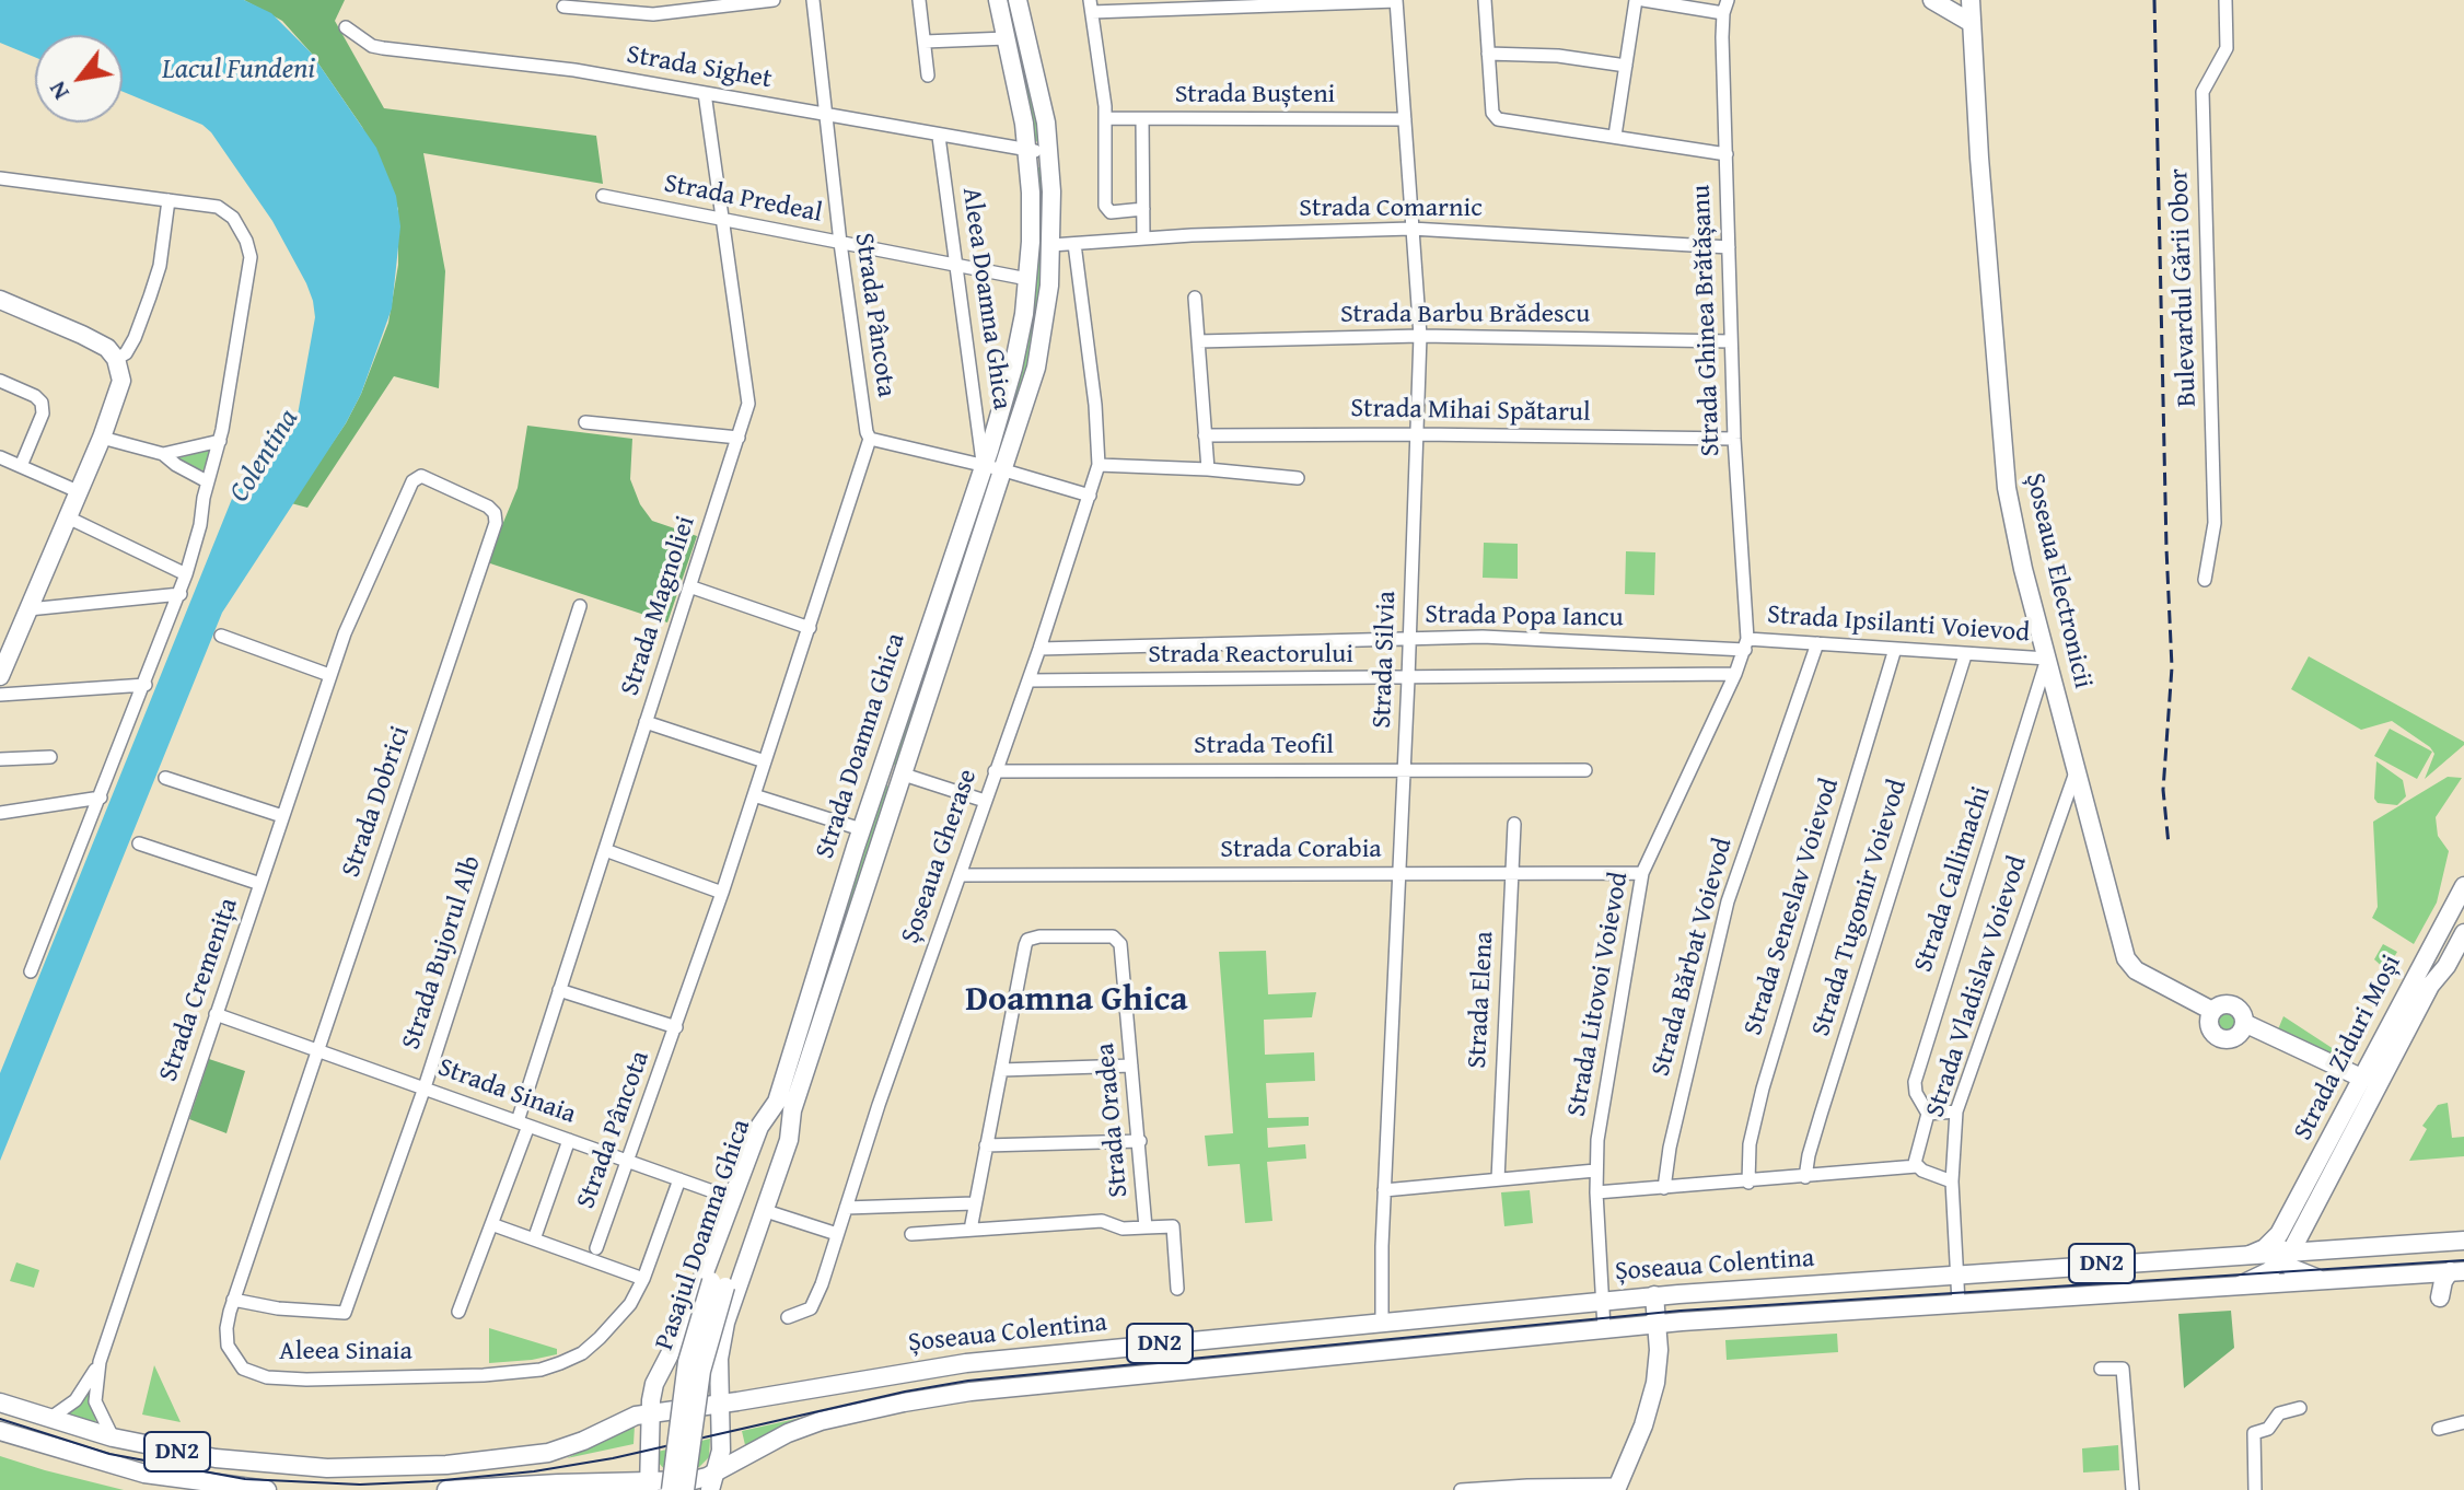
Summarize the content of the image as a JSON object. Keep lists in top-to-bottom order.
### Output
{
  "streets": {
    "main road": [
      "Șoseaua Electronicii",
      "Strada Doamna Ghica",
      "Strada Ziduri Moși",
      "Pasajul Doamna Ghica",
      "DN2",
      "Șoseaua Colentina"
    ],
    "street": [
      "Strada Sighet",
      "Strada Bușteni",
      "Strada Predeal",
      "Strada Comarnic",
      "Bulevardul Gării Obor",
      "Aleea Doamna Ghica",
      "Strada Pâncota",
      "Strada Barbu Brădescu",
      "Strada Ghinea Brătășanu",
      "Strada Mihai Spătarul",
      "Strada Magnoliei",
      "Strada Popa Iancu",
      "Strada Ipsilanti Voievod",
      "Strada Reactorului",
      "Strada Silvia",
      "Strada Teofil",
      "Strada Dobrici",
      "Strada Corabia",
      "Șoseaua Gherase",
      "Strada Callimachi",
      "Strada Seneslav Voievod",
      "Strada Tugomir Voievod",
      "Strada Bujorul Alb",
      "Strada Bărbat Voievod",
      "Strada Vladislav Voievod",
      "Strada Cremenița",
      "Strada Litovoi Voievod",
      "Strada Elena",
      "Strada Sinaia",
      "Strada Oradea",
      "Aleea Sinaia"
    ]
  },
  "crossings": [
    ["Strada Sighet", "Aleea Doamna Ghica"],
    ["Strada Sighet", "Strada Pâncota"],
    ["Strada Sighet", "Strada Magnoliei"],
    ["Strada Sighet", "Strada Doamna Ghica"],
    ["Strada Bușteni", "Strada Silvia"],
    ["Strada Predeal", "Aleea Doamna Ghica"],
    ["Strada Predeal", "Strada Pâncota"],
    ["Strada Predeal", "Strada Magnoliei"],
    ["Strada Predeal", "Strada Doamna Ghica"],
    ["Strada Comarnic", "Strada Ghinea Brătășanu"],
    ["Strada Comarnic", "Strada Silvia"],
    ["Strada Comarnic", "Strada Doamna Ghica"],
    ["Strada Comarnic", "Șoseaua Gherase"],
    ["Aleea Doamna Ghica", "Strada Doamna Ghica"],
    ["Strada Pâncota", "Strada Magnoliei"],
    ["Strada Pâncota", "Strada Sinaia"],
    ["Strada Barbu Brădescu", "Strada Ghinea Brătășanu"],
    ["Strada Barbu Brădescu", "Strada Silvia"],
    ["Strada Ghinea Brătășanu", "Strada Mihai Spătarul"],
    ["Strada Ghinea Brătășanu", "Strada Popa Iancu"],
    ["Strada Ghinea Brătășanu", "Strada Ipsilanti Voievod"],
    ["Strada Ghinea Brătășanu", "Strada Litovoi Voievod"],
    ["Strada Mihai Spătarul", "Strada Silvia"],
    ["Șoseaua Electronicii", "Strada Ipsilanti Voievod"],
    ["Șoseaua Electronicii", "Strada Callimachi"],
    ["Șoseaua Electronicii", "Strada Vladislav Voievod"],
    ["Strada Magnoliei", "Strada Sinaia"],
    ["Strada Popa Iancu", "Strada Ipsilanti Voievod"],
    ["Strada Popa Iancu", "Strada Silvia"],
    ["Strada Popa Iancu", "Șoseaua Gherase"],
    ["Strada Popa Iancu", "Strada Litovoi Voievod"],
    ["Strada Ipsilanti Voievod", "Strada Callimachi"],
    ["Strada Ipsilanti Voievod", "Strada Seneslav Voievod"],
    ["Strada Ipsilanti Voievod", "Strada Tugomir Voievod"],
    ["Strada Ipsilanti Voievod", "Strada Bărbat Voievod"],
    ["Strada Ipsilanti Voievod", "Strada Litovoi Voievod"],
    ["Strada Reactorului", "Strada Silvia"],
    ["Strada Reactorului", "Șoseaua Gherase"],
    ["Strada Reactorului", "Strada Litovoi Voievod"],
    ["Strada Silvia", "Strada Teofil"],
    ["Strada Silvia", "Strada Corabia"],
    ["Strada Silvia", "Șoseaua Colentina"],
    ["Strada Doamna Ghica", "Strada Sinaia"],
    ["Strada Doamna Ghica", "Pasajul Doamna Ghica"],
    ["Strada Doamna Ghica", "Șoseaua Colentina"],
    ["Strada Teofil", "Șoseaua Gherase"],
    ["Strada Dobrici", "Strada Cremenița"],
    ["Strada Dobrici", "Strada Sinaia"],
    ["Strada Dobrici", "Aleea Sinaia"],
    ["Strada Corabia", "Șoseaua Gherase"],
    ["Strada Corabia", "Strada Litovoi Voievod"],
    ["Strada Corabia", "Strada Elena"],
    ["Strada Bujorul Alb", "Strada Sinaia"],
    ["Strada Bujorul Alb", "Aleea Sinaia"],
    ["Strada Vladislav Voievod", "Șoseaua Colentina"],
    ["Strada Cremenița", "Strada Sinaia"],
    ["Strada Cremenița", "Șoseaua Colentina"],
    ["Strada Litovoi Voievod", "Șoseaua Colentina"],
    ["Strada Ziduri Moși", "Șoseaua Colentina"],
    ["Strada Sinaia", "Aleea Sinaia"]
  ],
  "districts": ["Doamna Ghica"],
  "water": ["Lacul Fundeni", "Colentina"],
  "north": "bottom left"
}
